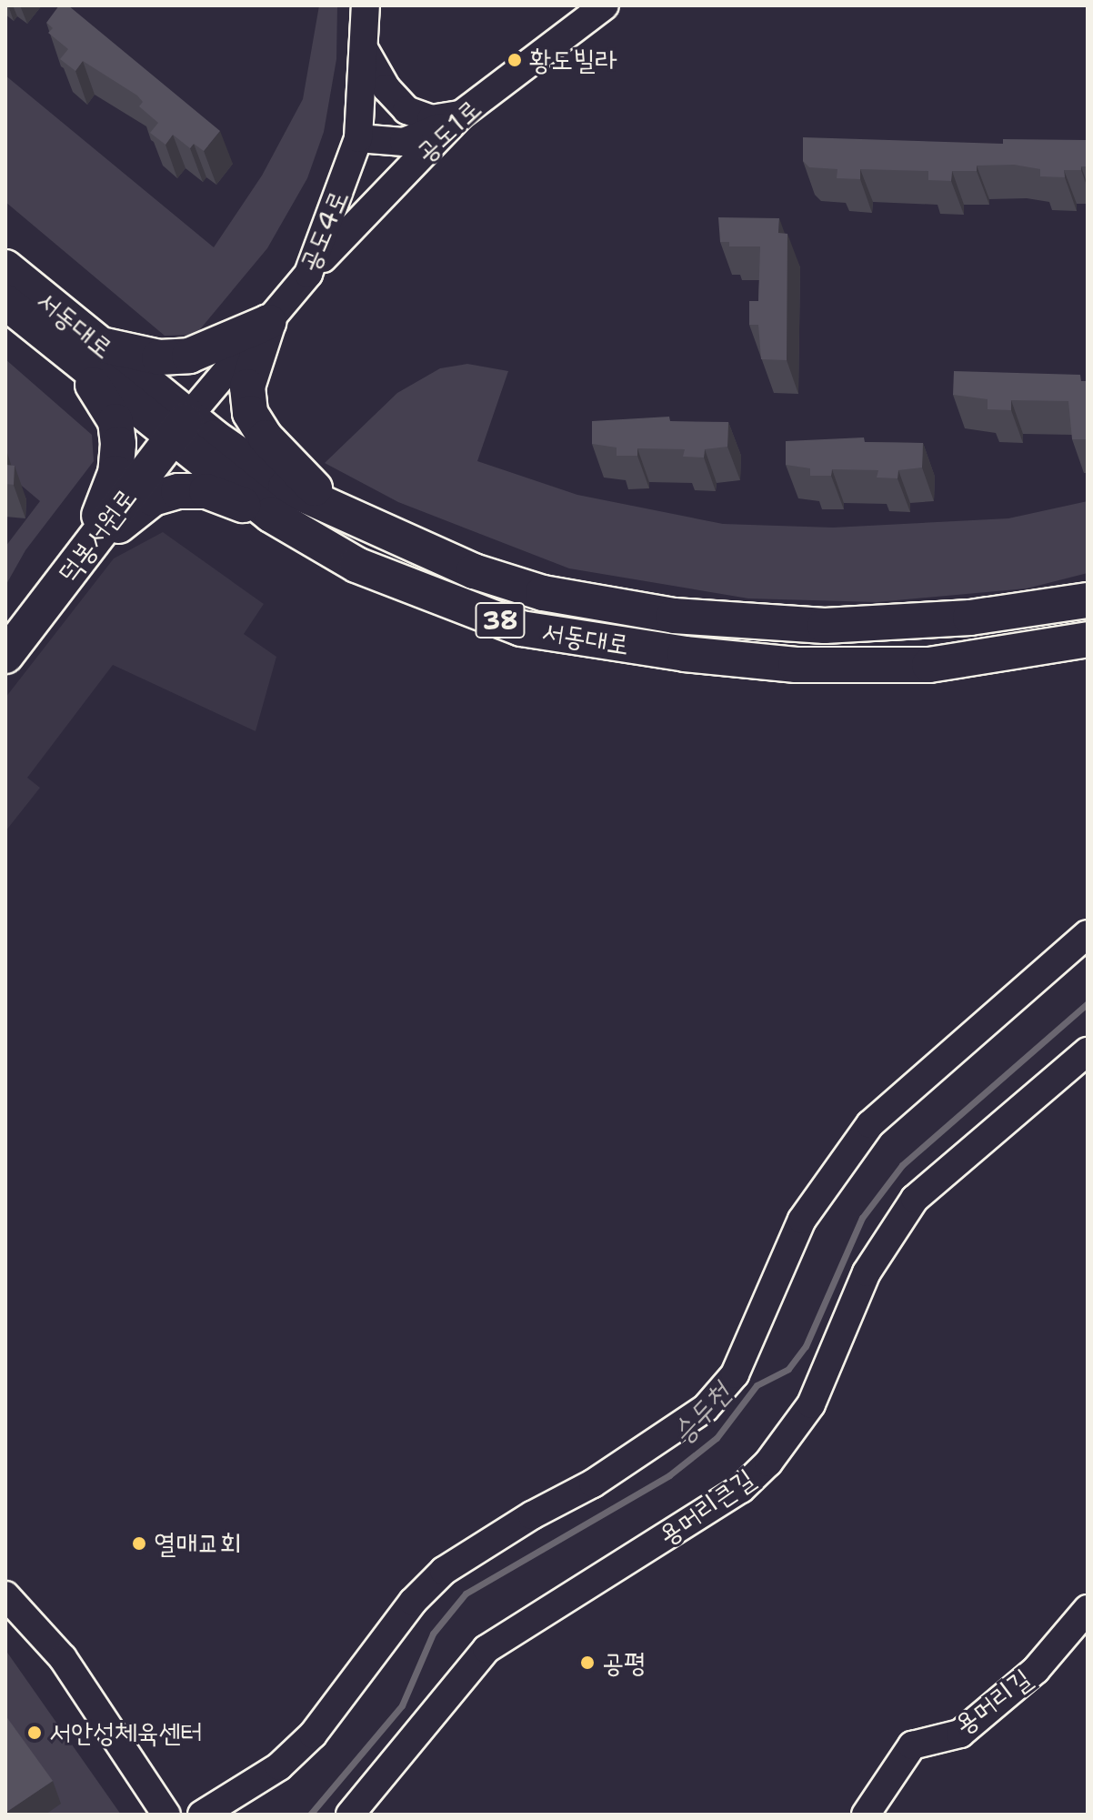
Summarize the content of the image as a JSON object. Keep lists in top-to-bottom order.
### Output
{
  "streets": {
    "main road": ["서동대로", "덕봉서원로", "38"],
    "street": [
      "공도1로",
      "공도4로",
      "용머리큰길",
      "용머리길"
    ]
  },
  "crossings": [
    ["공도1로", "공도4로"],
    ["공도4로", "서동대로"],
    ["공도4로", "덕봉서원로"],
    ["서동대로", "덕봉서원로"]
  ],
  "water": ["승두천"],
  "places": [
    "황도빌라",
    "열매교회",
    "공평",
    "서안성체육센터"
  ]
}
